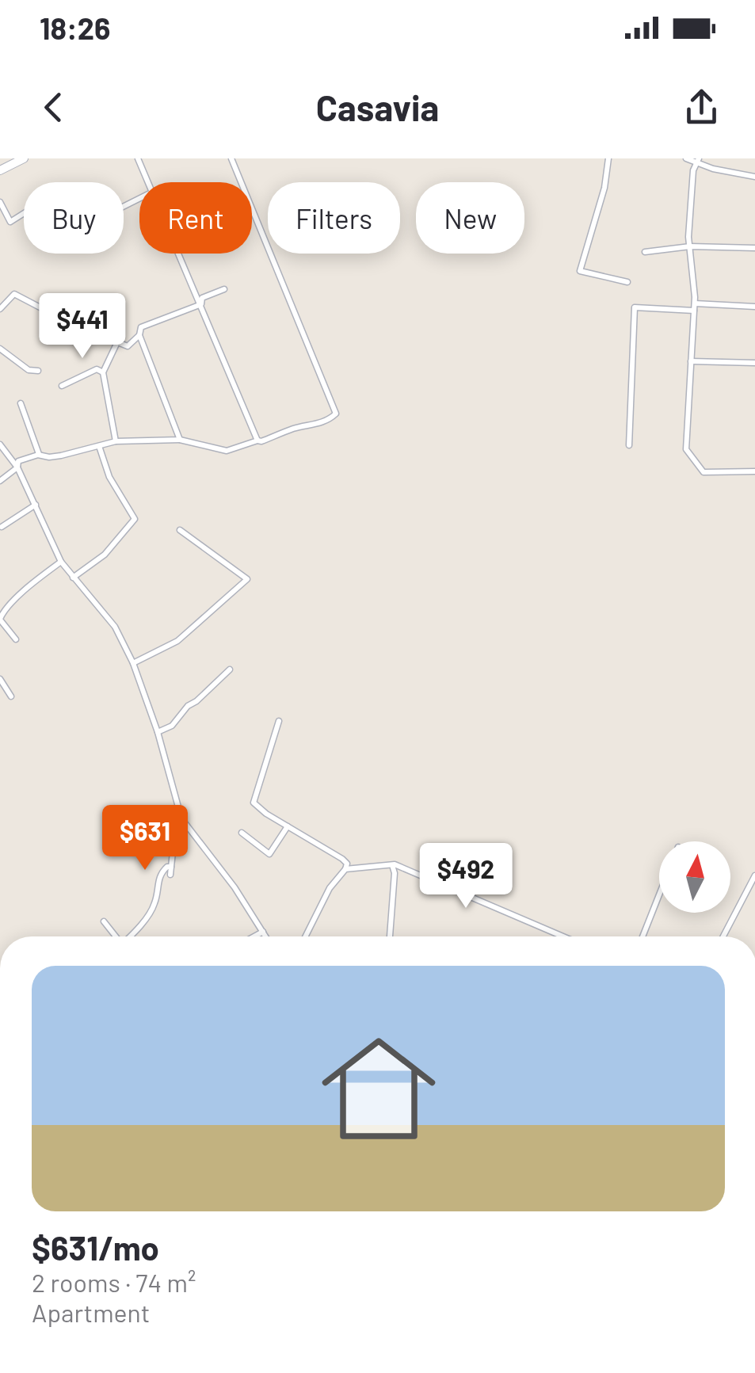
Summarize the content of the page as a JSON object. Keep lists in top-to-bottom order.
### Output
{
  "north": "top",
  "page": {
    "status": "18:26",
    "header": "Casavia",
    "chip": [
      "Buy",
      "Rent",
      "Filters",
      "New"
    ],
    "price": ["$441", "$631", "$492"],
    "list": [
      {
        "name": "$631/mo",
        "note": "2 rooms · 74 m² · Apartment"
      }
    ]
  }
}
